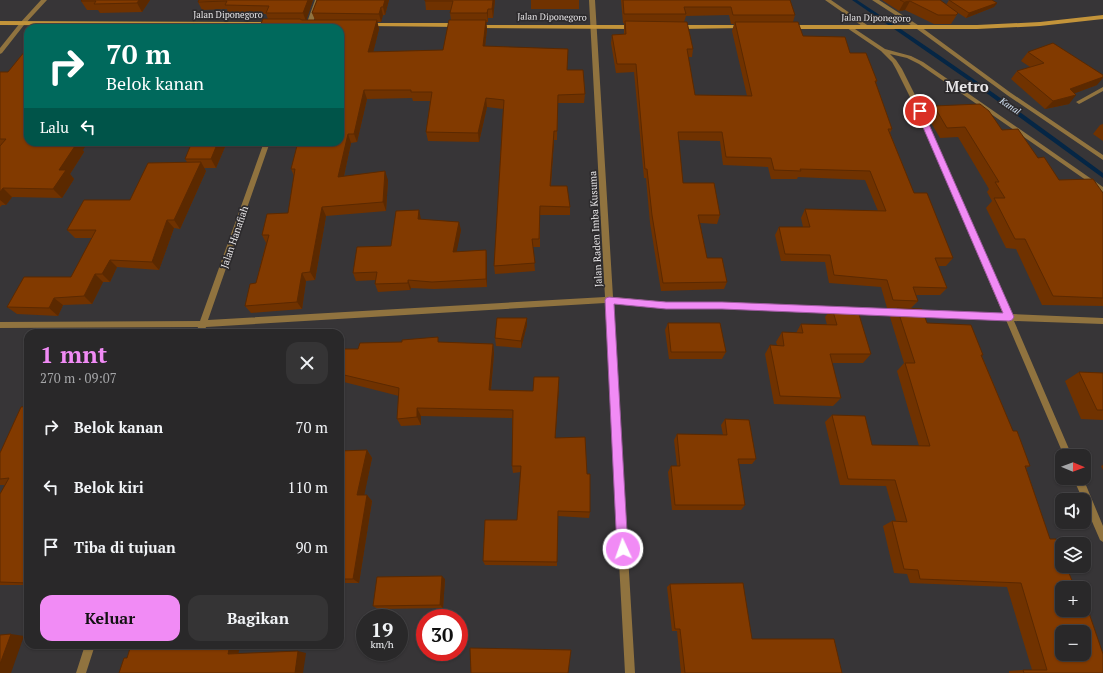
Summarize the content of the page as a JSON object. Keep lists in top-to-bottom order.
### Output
{
  "streets": {
    "street": ["Jalan Diponegoro", "Jalan Raden Imba Kusuma", "Jalan Hanafiah"]
  },
  "crossings": [
    ["Jalan Diponegoro", "Jalan Raden Imba Kusuma"]
  ],
  "districts": ["Metro"],
  "water": ["Kanal"],
  "north": "right",
  "page": {
    "turn": ["70 m", "Belok kanan"],
    "then": "Lalu",
    "heading": ["1 mnt", "270 m · 09:07"],
    "list": [
      {
        "name": "Belok kanan",
        "value": "70 m"
      },
      {
        "name": "Belok kiri",
        "value": "110 m"
      },
      {
        "name": "Tiba di tujuan",
        "value": "90 m"
      }
    ],
    "map_buttons": ["+", "−"],
    "buttons": ["Keluar", "Bagikan"],
    "speed": "19 km/h",
    "limit": "30"
  }
}
